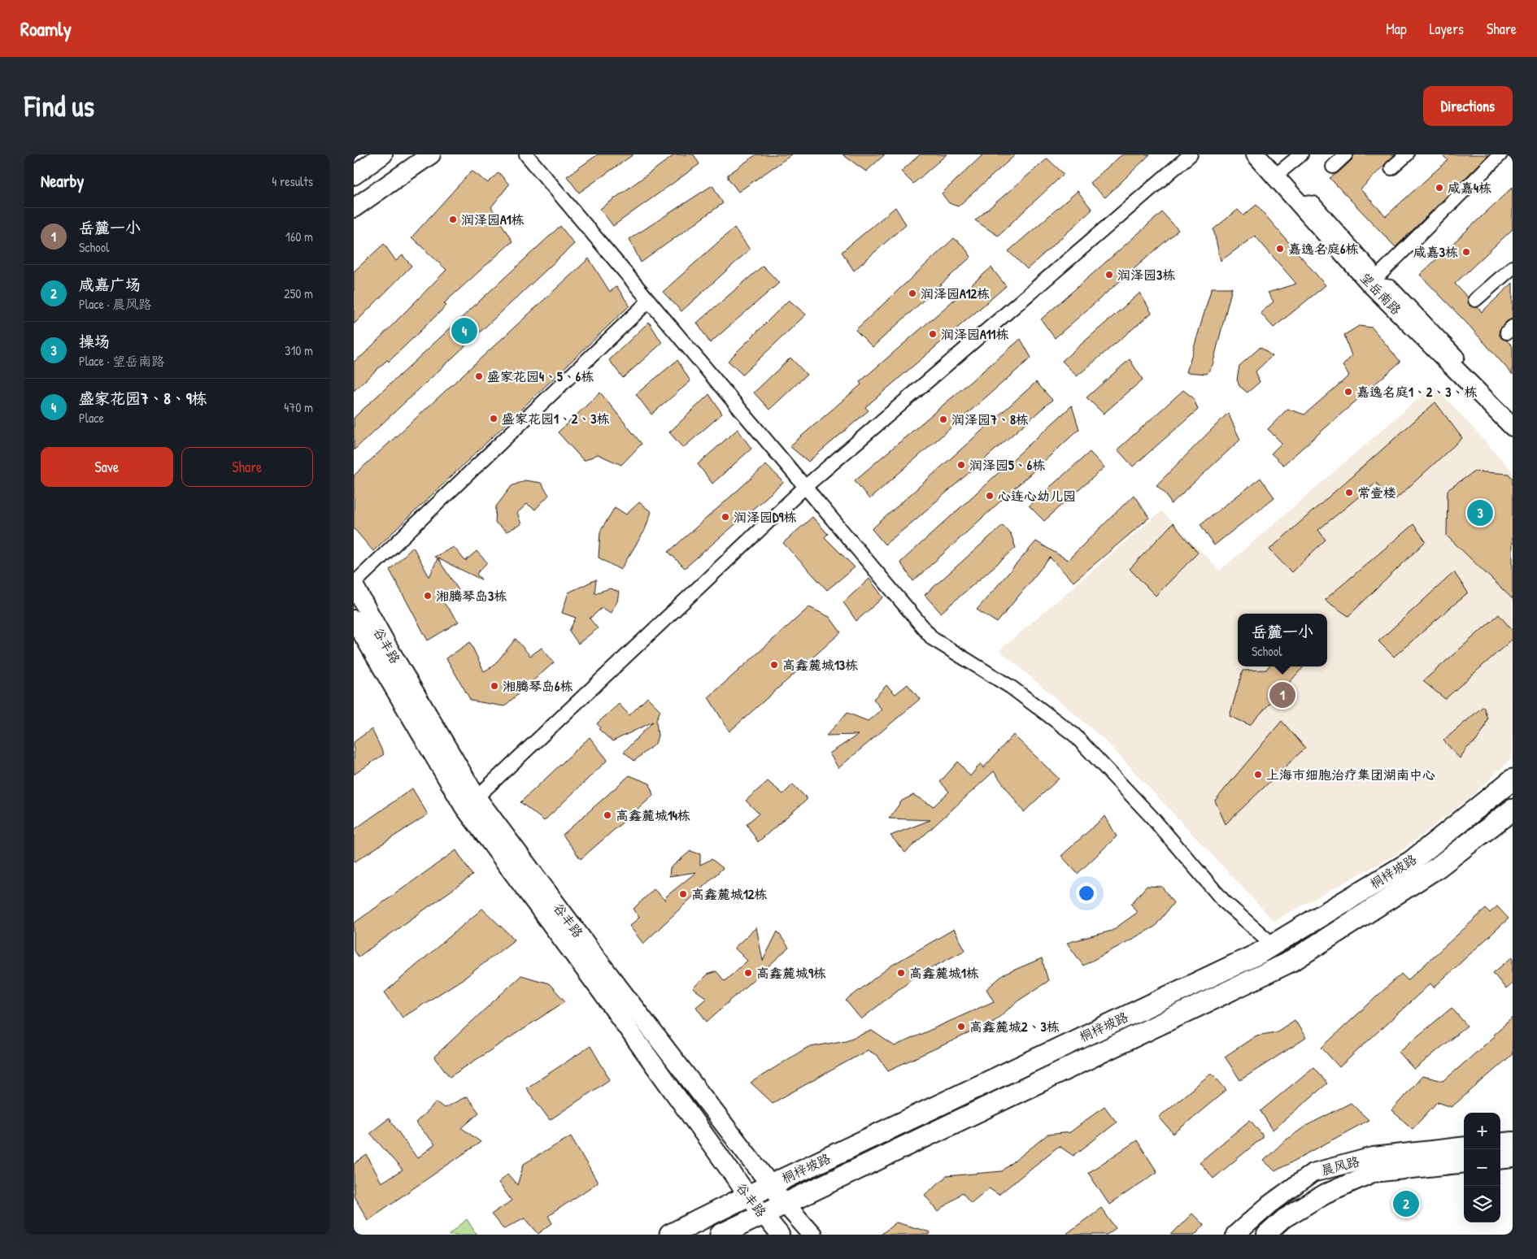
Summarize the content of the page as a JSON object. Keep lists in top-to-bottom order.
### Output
{
  "streets": {
    "main road": ["桐梓坡路"],
    "street": ["望岳南路", "谷丰路", "晨风路"]
  },
  "crossings": [
    ["谷丰路", "桐梓坡路"]
  ],
  "places": [
    "咸嘉4栋",
    "润泽园A1栋",
    "嘉逸名庭6栋",
    "咸嘉3栋",
    "润泽园3栋",
    "润泽园A12栋",
    "润泽园A11栋",
    "盛家花园4、5、6栋",
    "嘉逸名庭1、2、3、栋",
    "盛家花园1、2、3栋",
    "润泽园7、8栋",
    "润泽园5、6栋",
    "常壹楼",
    "心连心幼儿园",
    "润泽园D9栋",
    "湘腾琴岛3栋",
    "高鑫麓城13栋",
    "湘腾琴岛6栋",
    "上海市细胞治疗集团湖南中心",
    "高鑫麓城14栋",
    "高鑫麓城12栋",
    "高鑫麓城9栋",
    "高鑫麓城1栋",
    "高鑫麓城2、3栋"
  ],
  "page": {
    "header": "Roamly",
    "nav": ["Map", "Layers", "Share"],
    "buttons": [
      "Directions",
      ["Save", "Share"]
    ],
    "title": "Find us",
    "heading": ["Nearby", "4 results"],
    "list": [
      {
        "mark": "1",
        "name": "岳麓一小",
        "note": "School",
        "value": "160 m"
      },
      {
        "mark": "2",
        "name": "咸嘉广场",
        "note": "Place · 晨风路",
        "value": "250 m"
      },
      {
        "mark": "3",
        "name": "操场",
        "note": "Place · 望岳南路",
        "value": "310 m"
      },
      {
        "mark": "4",
        "name": "盛家花园7、8、9栋",
        "note": "Place",
        "value": "470 m"
      }
    ],
    "pins": [
      "4",
      "3",
      "1",
      "2"
    ],
    "popup": ["岳麓一小", "School"],
    "map_buttons": ["+", "−"]
  }
}
